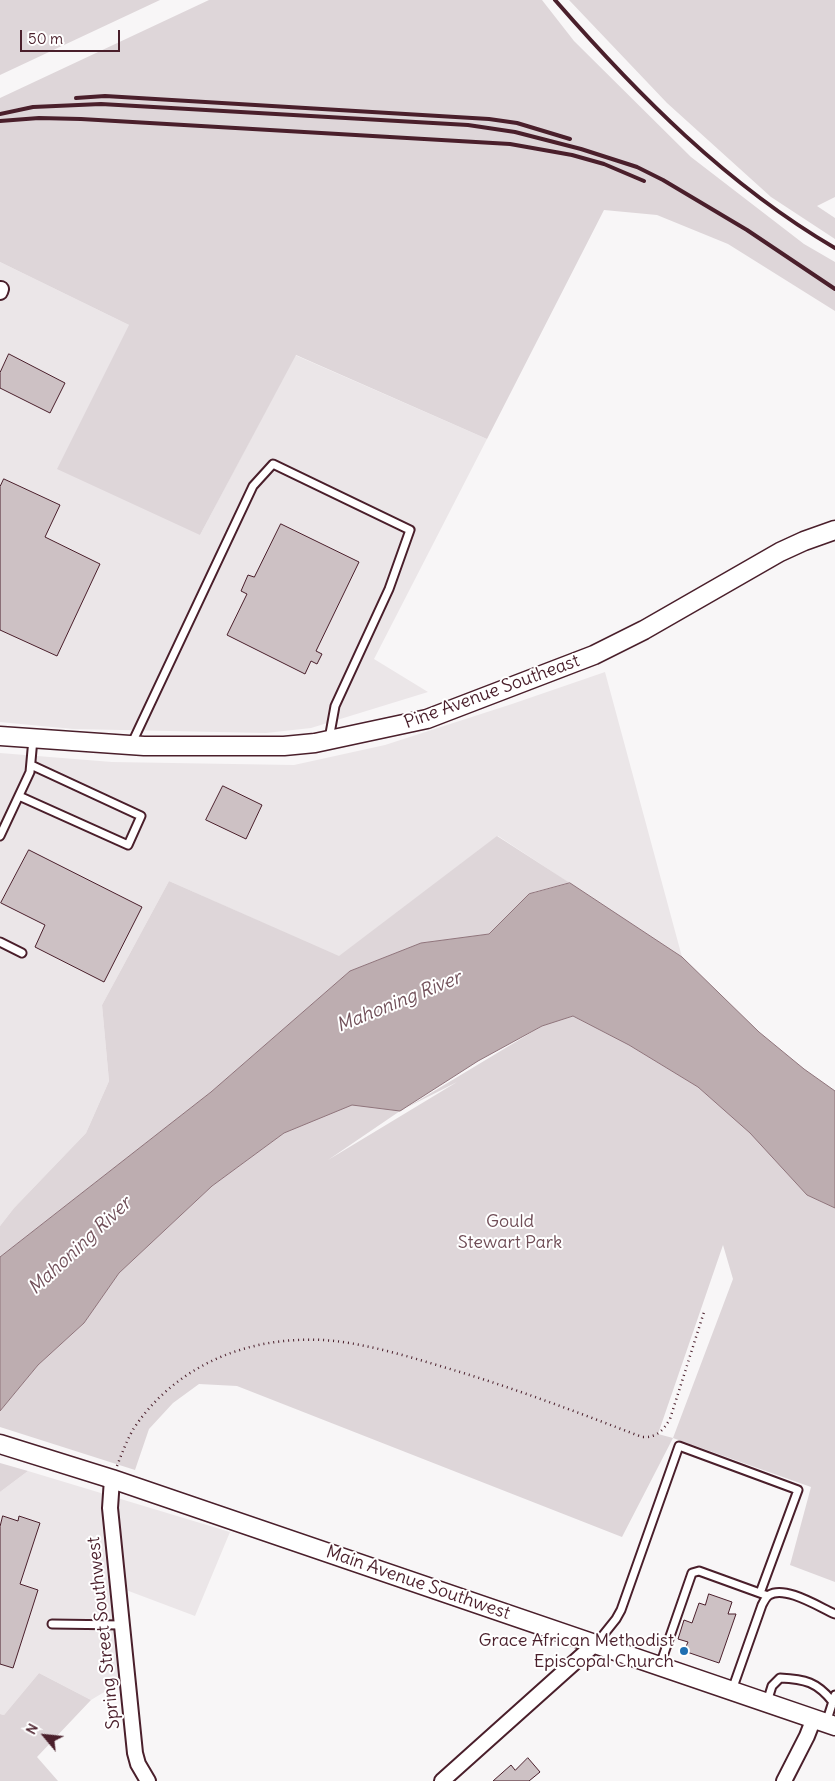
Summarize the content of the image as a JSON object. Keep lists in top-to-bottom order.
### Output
{
  "streets": {
    "street": ["Pine Avenue Southeast", "Main Avenue Southwest", "Spring Street Southwest"]
  },
  "crossings": [
    ["Main Avenue Southwest", "Spring Street Southwest"]
  ],
  "water": ["Mahoning River"],
  "parks": ["Gould Stewart Park"],
  "places": ["Grace African Methodist Episcopal Church"],
  "scale_bar": "50 m",
  "north": "top left"
}
